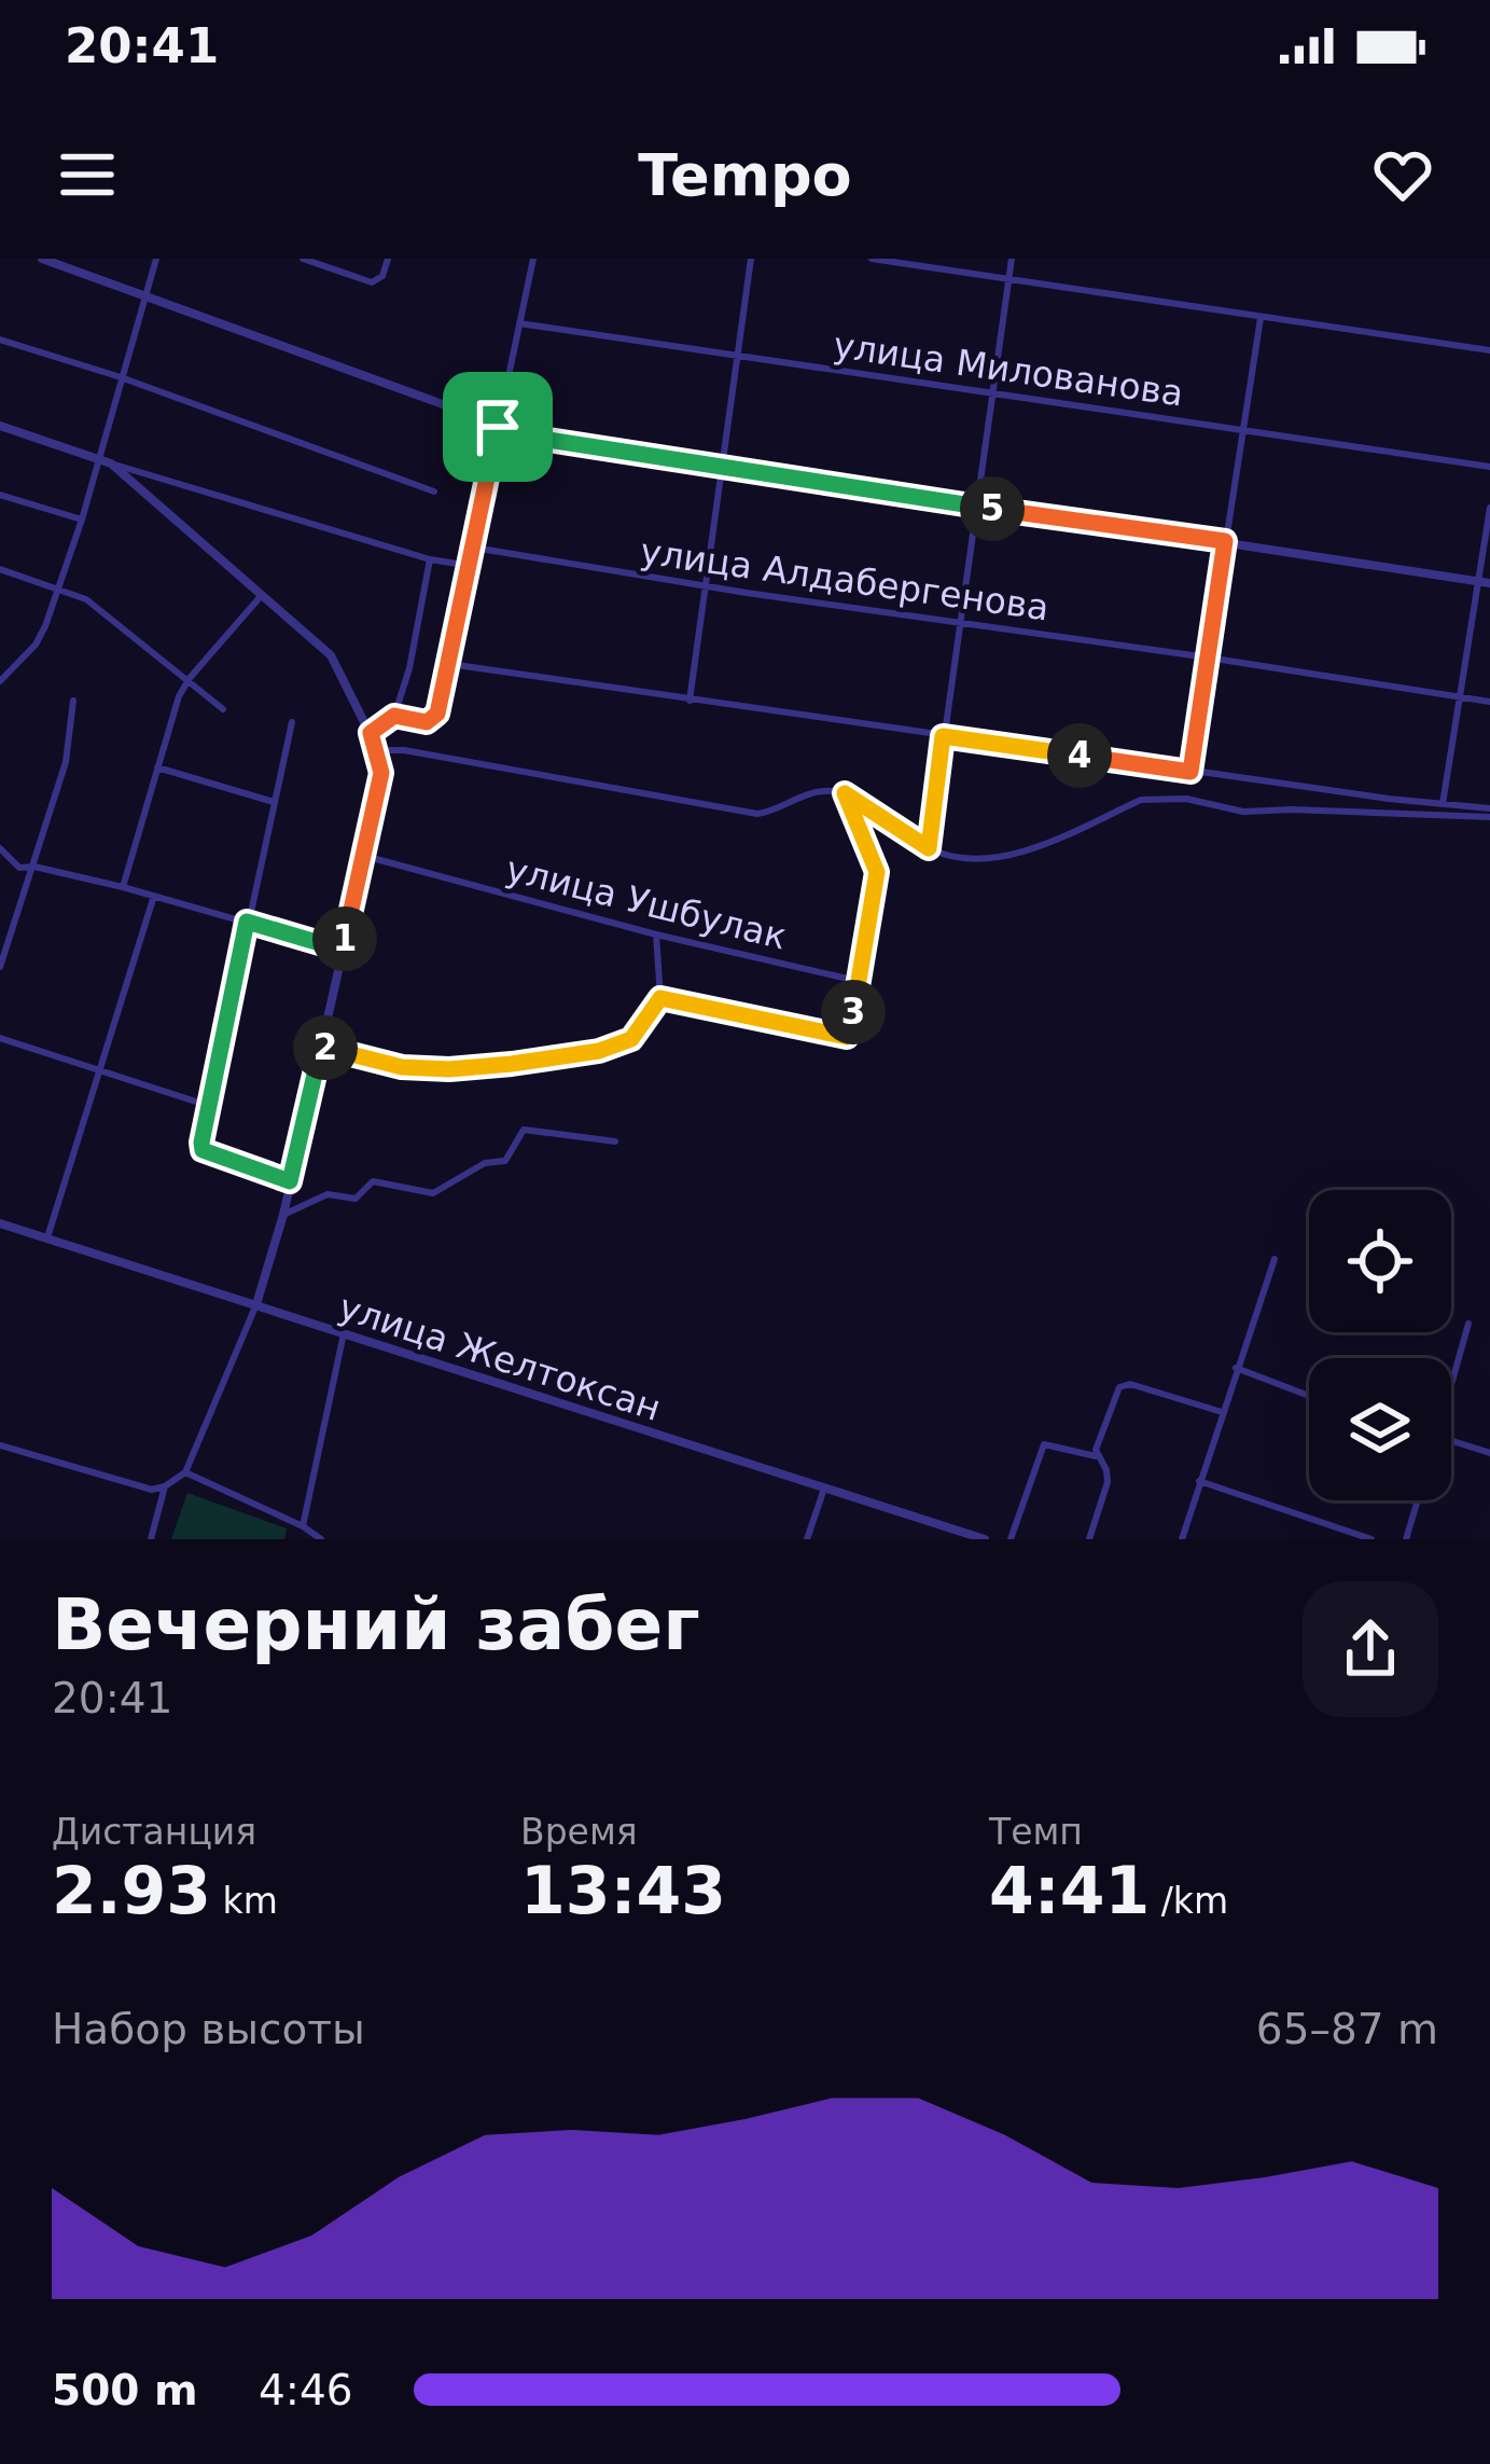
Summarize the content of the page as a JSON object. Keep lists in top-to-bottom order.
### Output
{
  "streets": {
    "street": [
      "улица Милованова",
      "улица Алдабергенова",
      "улица Ушбулак",
      "улица Желтоксан"
    ]
  },
  "page": {
    "status": "20:41",
    "header": "Tempo",
    "pins": [
      "5",
      "4",
      "1",
      "3",
      "2"
    ],
    "heading": ["Вечерний забег", "20:41"],
    "stats": [
      ["Дистанция", "2.93 km"],
      ["Время", "13:43"],
      ["Темп", "4:41 /km"]
    ],
    "chart": ["Набор высоты", "65–87 m"],
    "list": [
      {
        "name": "500 m",
        "note": "4:46"
      }
    ]
  }
}
